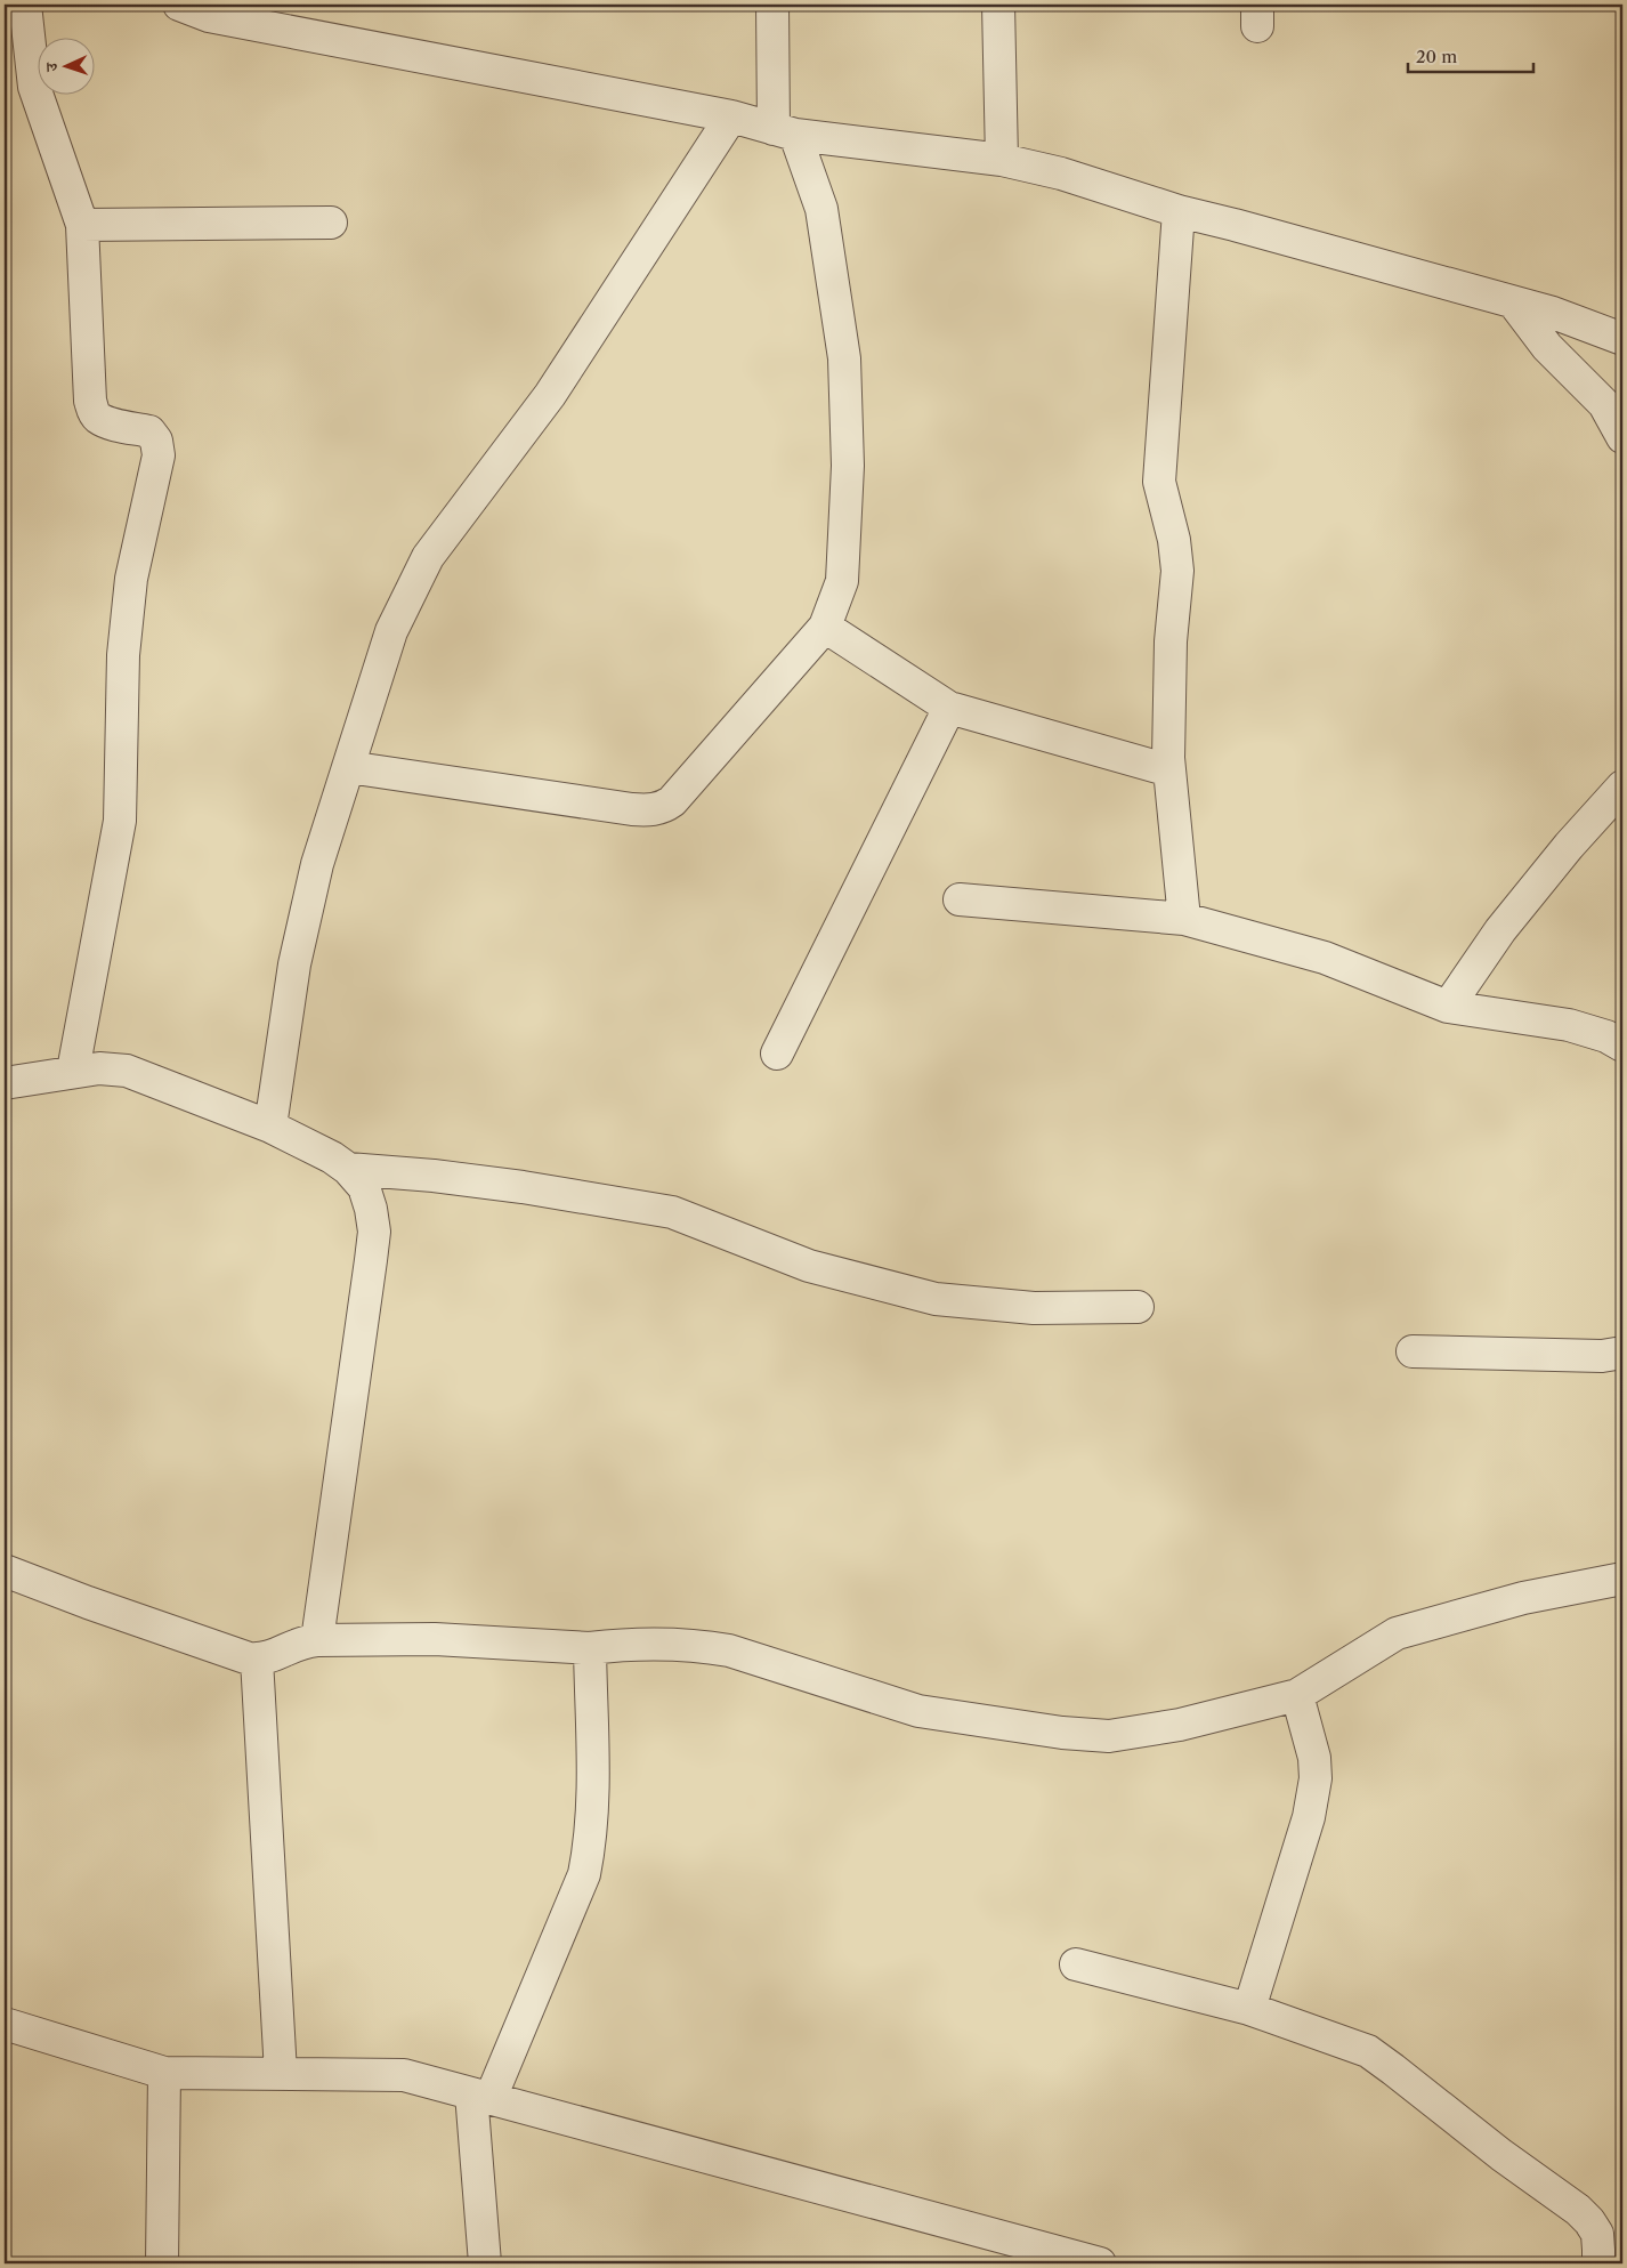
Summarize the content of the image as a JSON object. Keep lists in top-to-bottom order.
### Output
{
  "scale_bar": "20 m",
  "north": "left"
}
